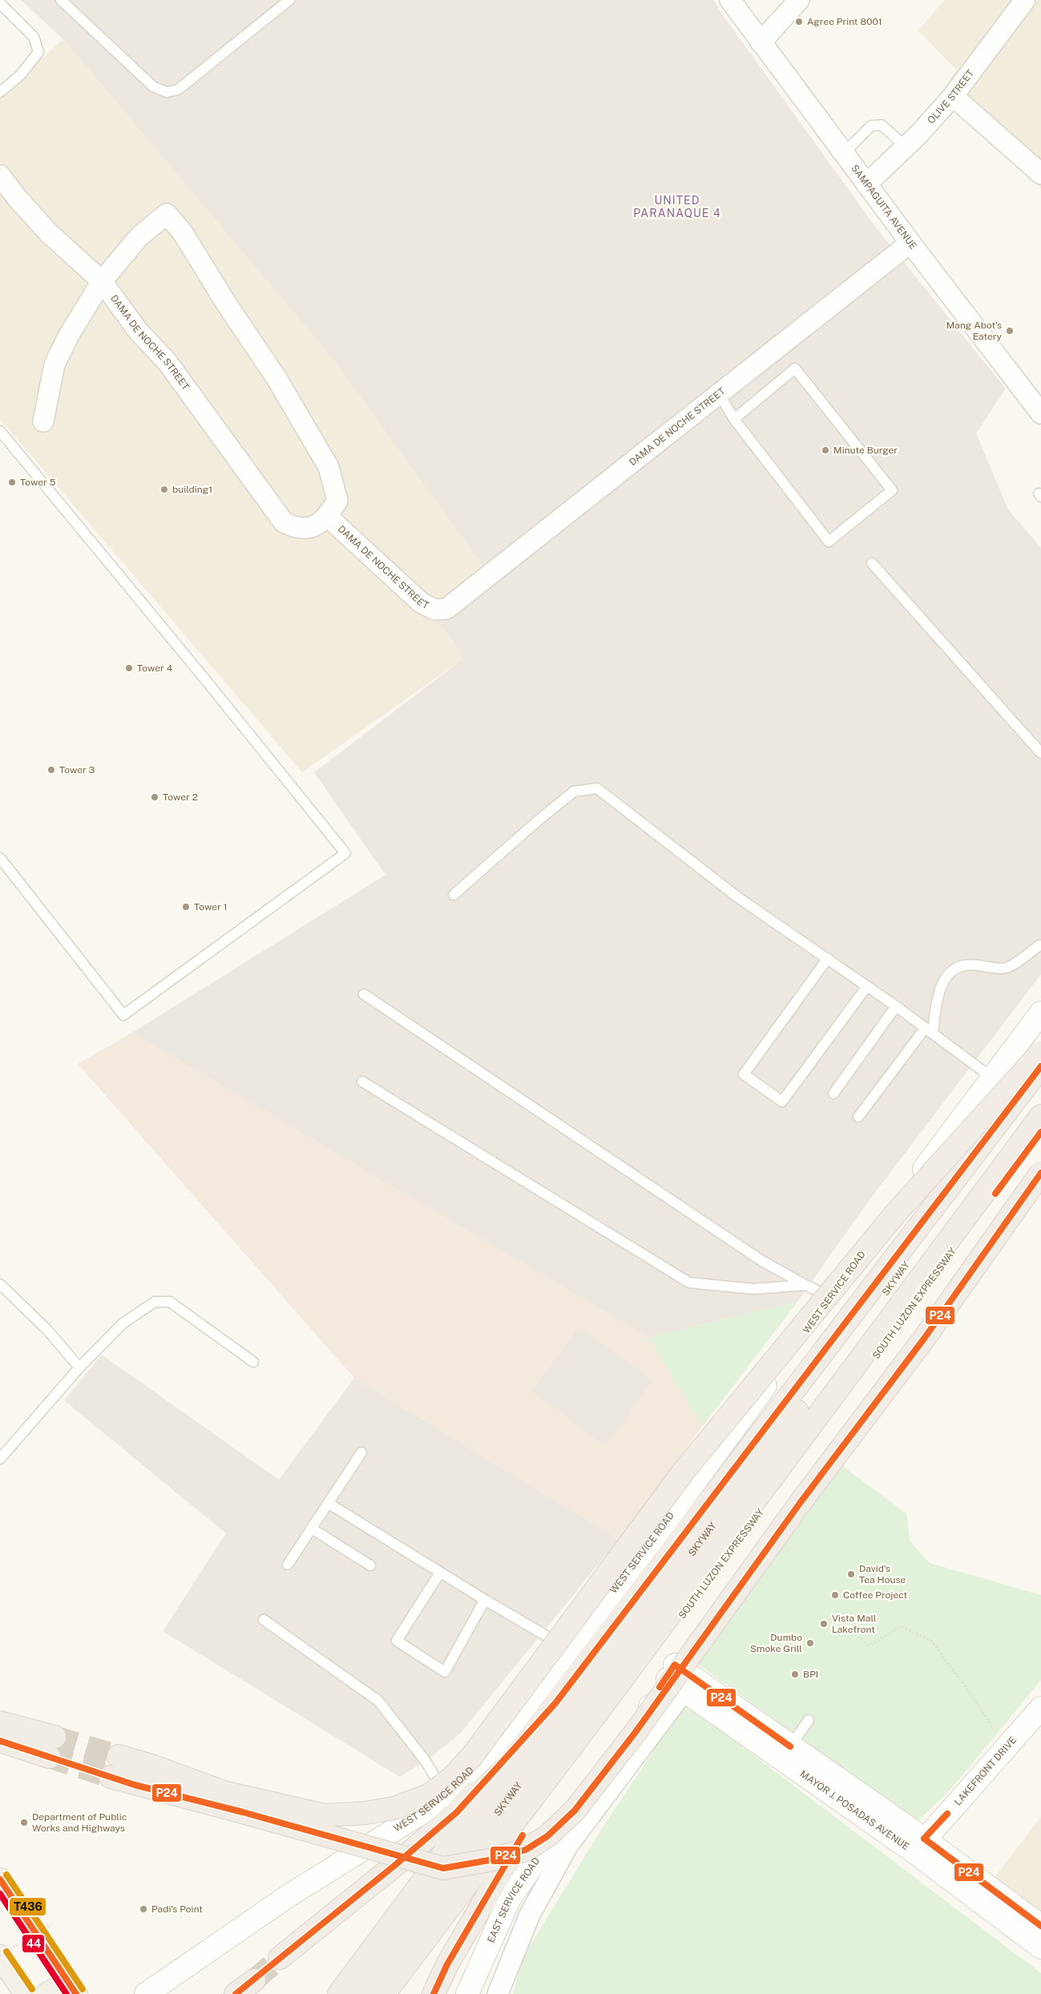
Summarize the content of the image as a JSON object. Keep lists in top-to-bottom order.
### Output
{
  "streets": {
    "highway": ["SKYWAY", "SOUTH LUZON EXPRESSWAY"],
    "main road": [
      "WEST SERVICE ROAD",
      "LAKEFRONT DRIVE",
      "MAYOR J. POSADAS AVENUE",
      "EAST SERVICE ROAD"
    ],
    "street": ["OLIVE STREET", "SAMPAGUITA AVENUE", "DAMA DE NOCHE STREET"]
  },
  "crossings": [
    ["OLIVE STREET", "SAMPAGUITA AVENUE"],
    ["SAMPAGUITA AVENUE", "DAMA DE NOCHE STREET"],
    ["LAKEFRONT DRIVE", "MAYOR J. POSADAS AVENUE"],
    ["MAYOR J. POSADAS AVENUE", "EAST SERVICE ROAD"]
  ],
  "districts": ["UNITED PARANAQUE 4"],
  "places": [
    "Agree Print 8001",
    "Mang Abot's Eatery",
    "Minute Burger",
    "Tower 5",
    "building1",
    "Tower 4",
    "Tower 3",
    "Tower 2",
    "Tower 1",
    "David's Tea House",
    "Coffee Project",
    "Vista Mall Lakefront",
    "Dumbo Smoke Grill",
    "BPI",
    "Department of Public Works and Highways",
    "Padi's Point"
  ],
  "lines": ["transit line P24", "transit line T436", "transit line 44"]
}
